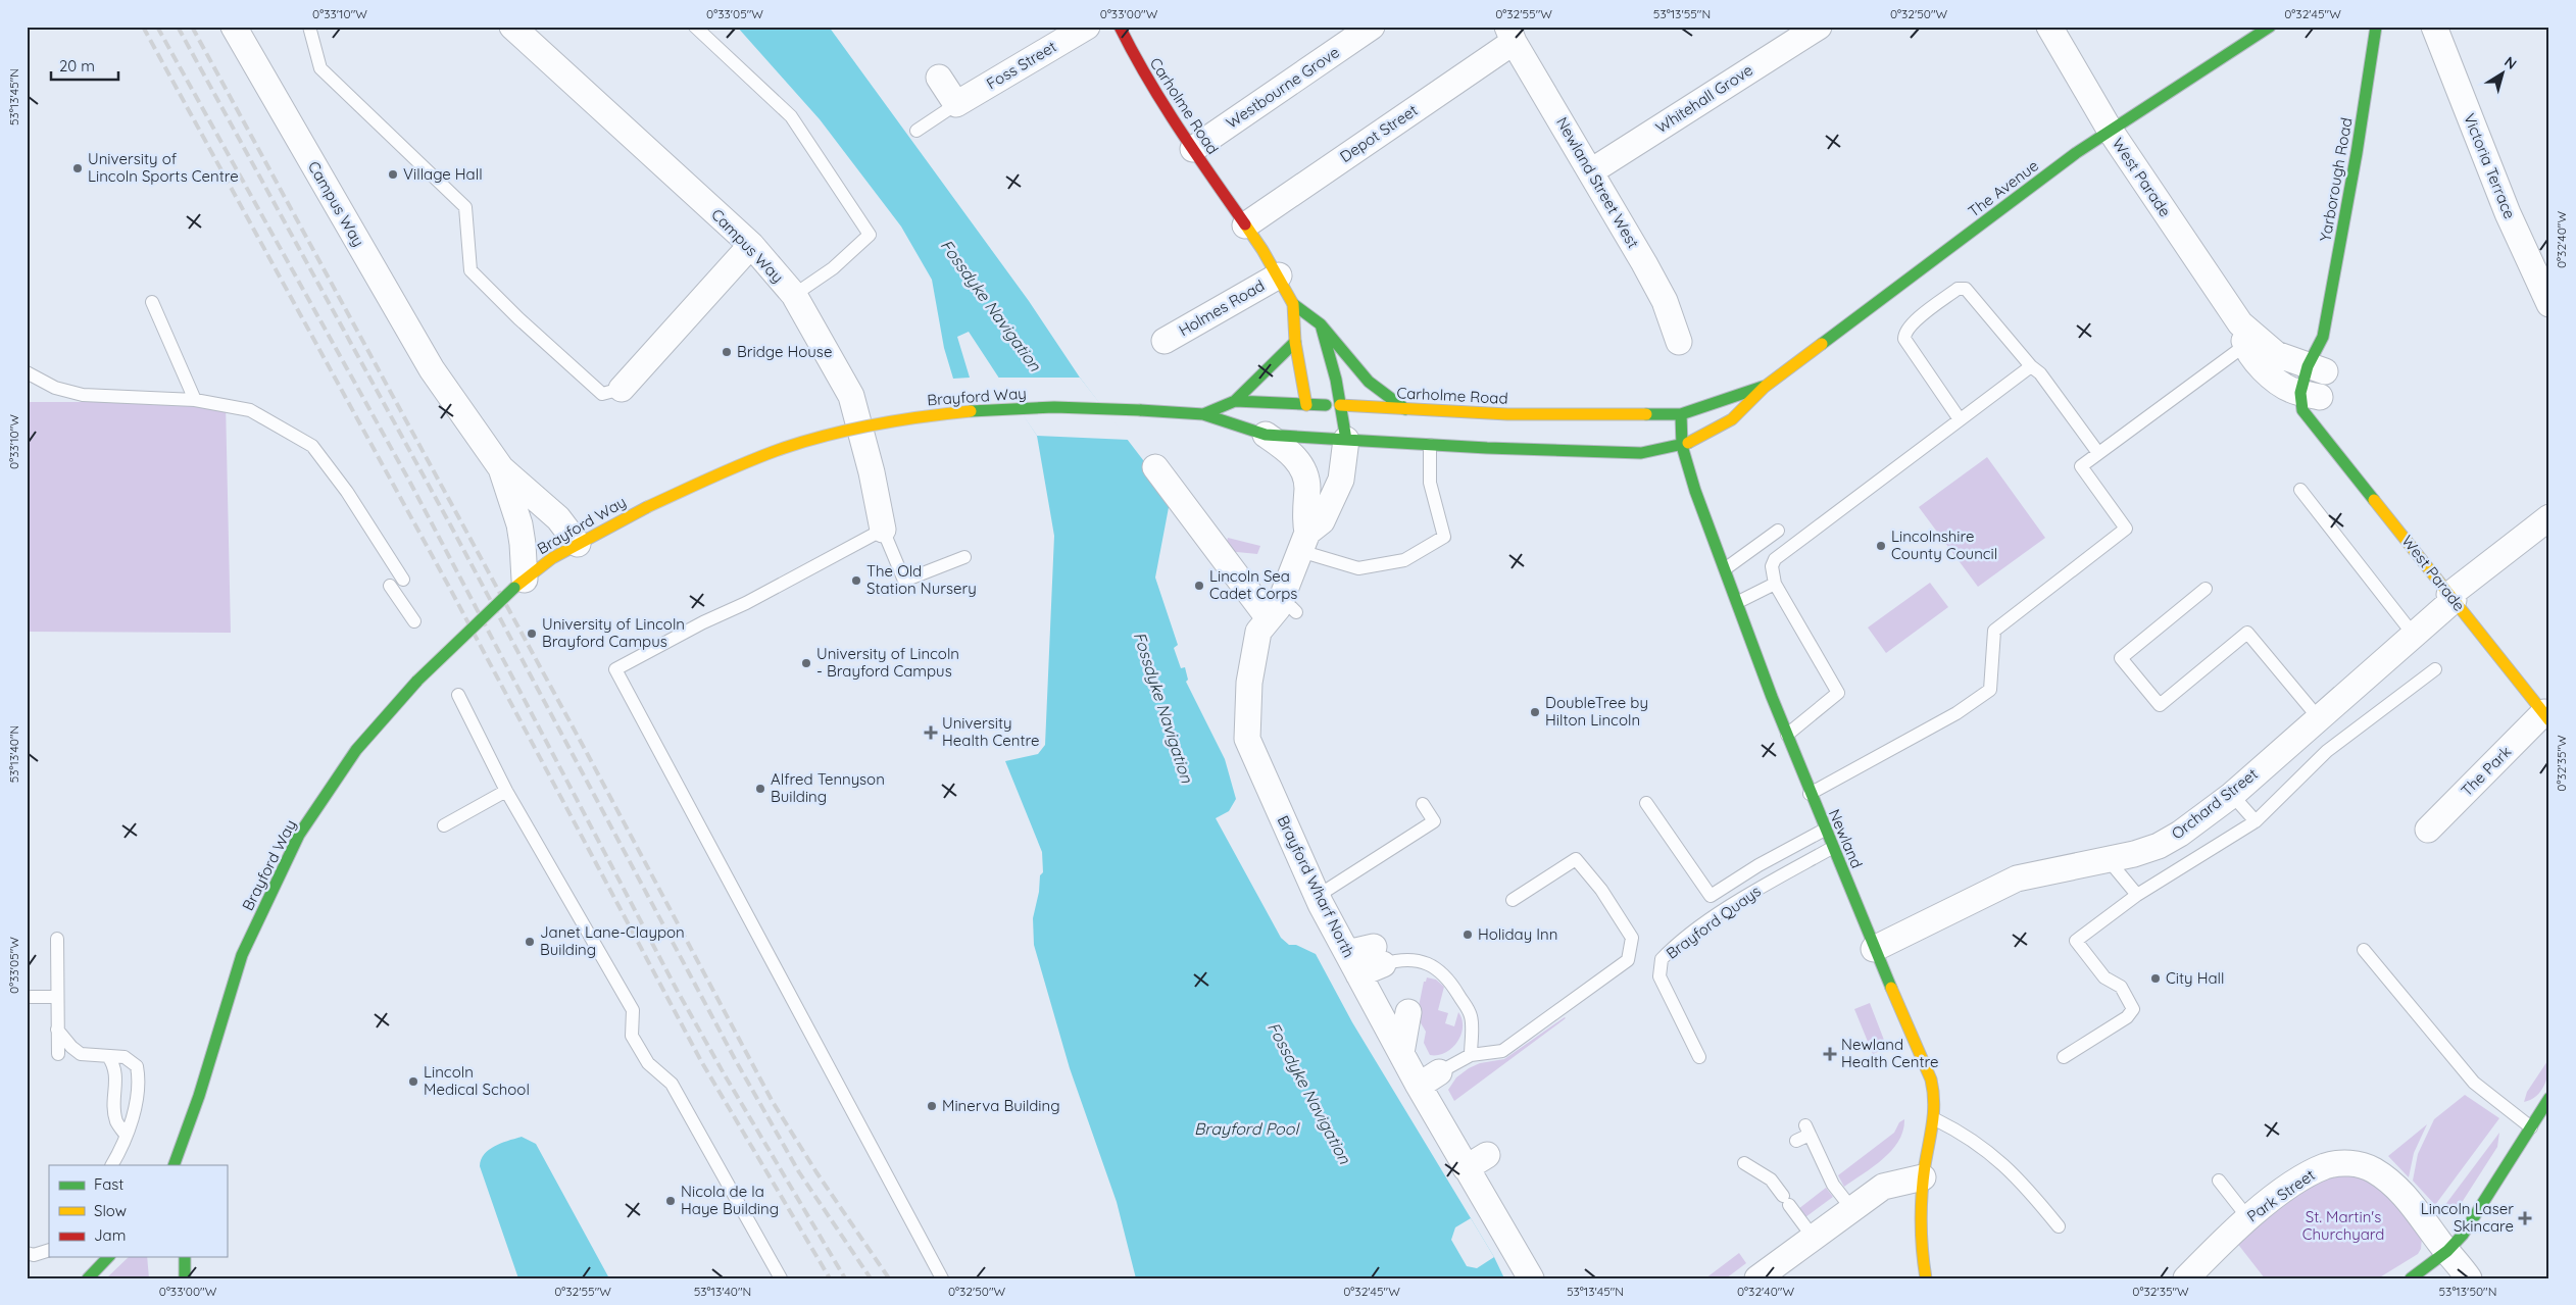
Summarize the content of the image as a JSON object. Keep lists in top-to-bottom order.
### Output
{
  "streets": {
    "main road": [
      "Carholme Road",
      "West Parade",
      "Yarborough Road",
      "The Avenue",
      "Brayford Way",
      "Newland"
    ],
    "street": [
      "Foss Street",
      "Westbourne Grove",
      "Whitehall Grove",
      "Depot Street",
      "Victoria Terrace",
      "Newland Street West",
      "Campus Way",
      "Holmes Road",
      "The Park",
      "Orchard Street",
      "Brayford Wharf North",
      "Park Street"
    ],
    "lane": ["Brayford Quays"]
  },
  "crossings": [
    ["Westbourne Grove", "Carholme Road"],
    ["Whitehall Grove", "Newland Street West"],
    ["Carholme Road", "Depot Street"],
    ["Carholme Road", "The Avenue"],
    ["Carholme Road", "Holmes Road"],
    ["Carholme Road", "Newland"],
    ["Depot Street", "Newland Street West"],
    ["West Parade", "Yarborough Road"],
    ["West Parade", "The Avenue"],
    ["West Parade", "The Park"],
    ["West Parade", "Orchard Street"],
    ["The Avenue", "Newland"],
    ["Campus Way", "Brayford Way"],
    ["Orchard Street", "Newland"],
    ["Newland", "Brayford Quays"]
  ],
  "water": ["Fossdyke Navigation", "Brayford Pool"],
  "parks": ["St. Martin's Churchyard"],
  "places": {
    "other": [
      "University of Lincoln Sports Centre",
      "Village Hall",
      "Bridge House",
      "Lincolnshire County Council",
      "The Old Station Nursery",
      "Lincoln Sea Cadet Corps",
      "University of Lincoln Brayford Campus",
      "University of Lincoln - Brayford Campus",
      "DoubleTree by Hilton Lincoln",
      "Alfred Tennyson Building",
      "Holiday Inn",
      "Janet Lane-Claypon Building",
      "City Hall",
      "Lincoln Medical School",
      "Minerva Building",
      "Nicola de la Haye Building"
    ],
    "health": ["University Health Centre", "Newland Health Centre", "Lincoln Laser Skincare"]
  },
  "legend": ["Fast", "Slow", "Jam"],
  "scale_bar": "20 m",
  "north": "top right",
  "coordinates": [
    "0°33'10\"W",
    "0°33'05\"W",
    "0°33'00\"W",
    "0°32'55\"W",
    "53°13'55\"N",
    "0°32'50\"W",
    "0°32'45\"W",
    "53°13'45\"N",
    "0°32'40\"W",
    "53°13'40\"N",
    "0°32'35\"W",
    "53°13'50\"N"
  ]
}
